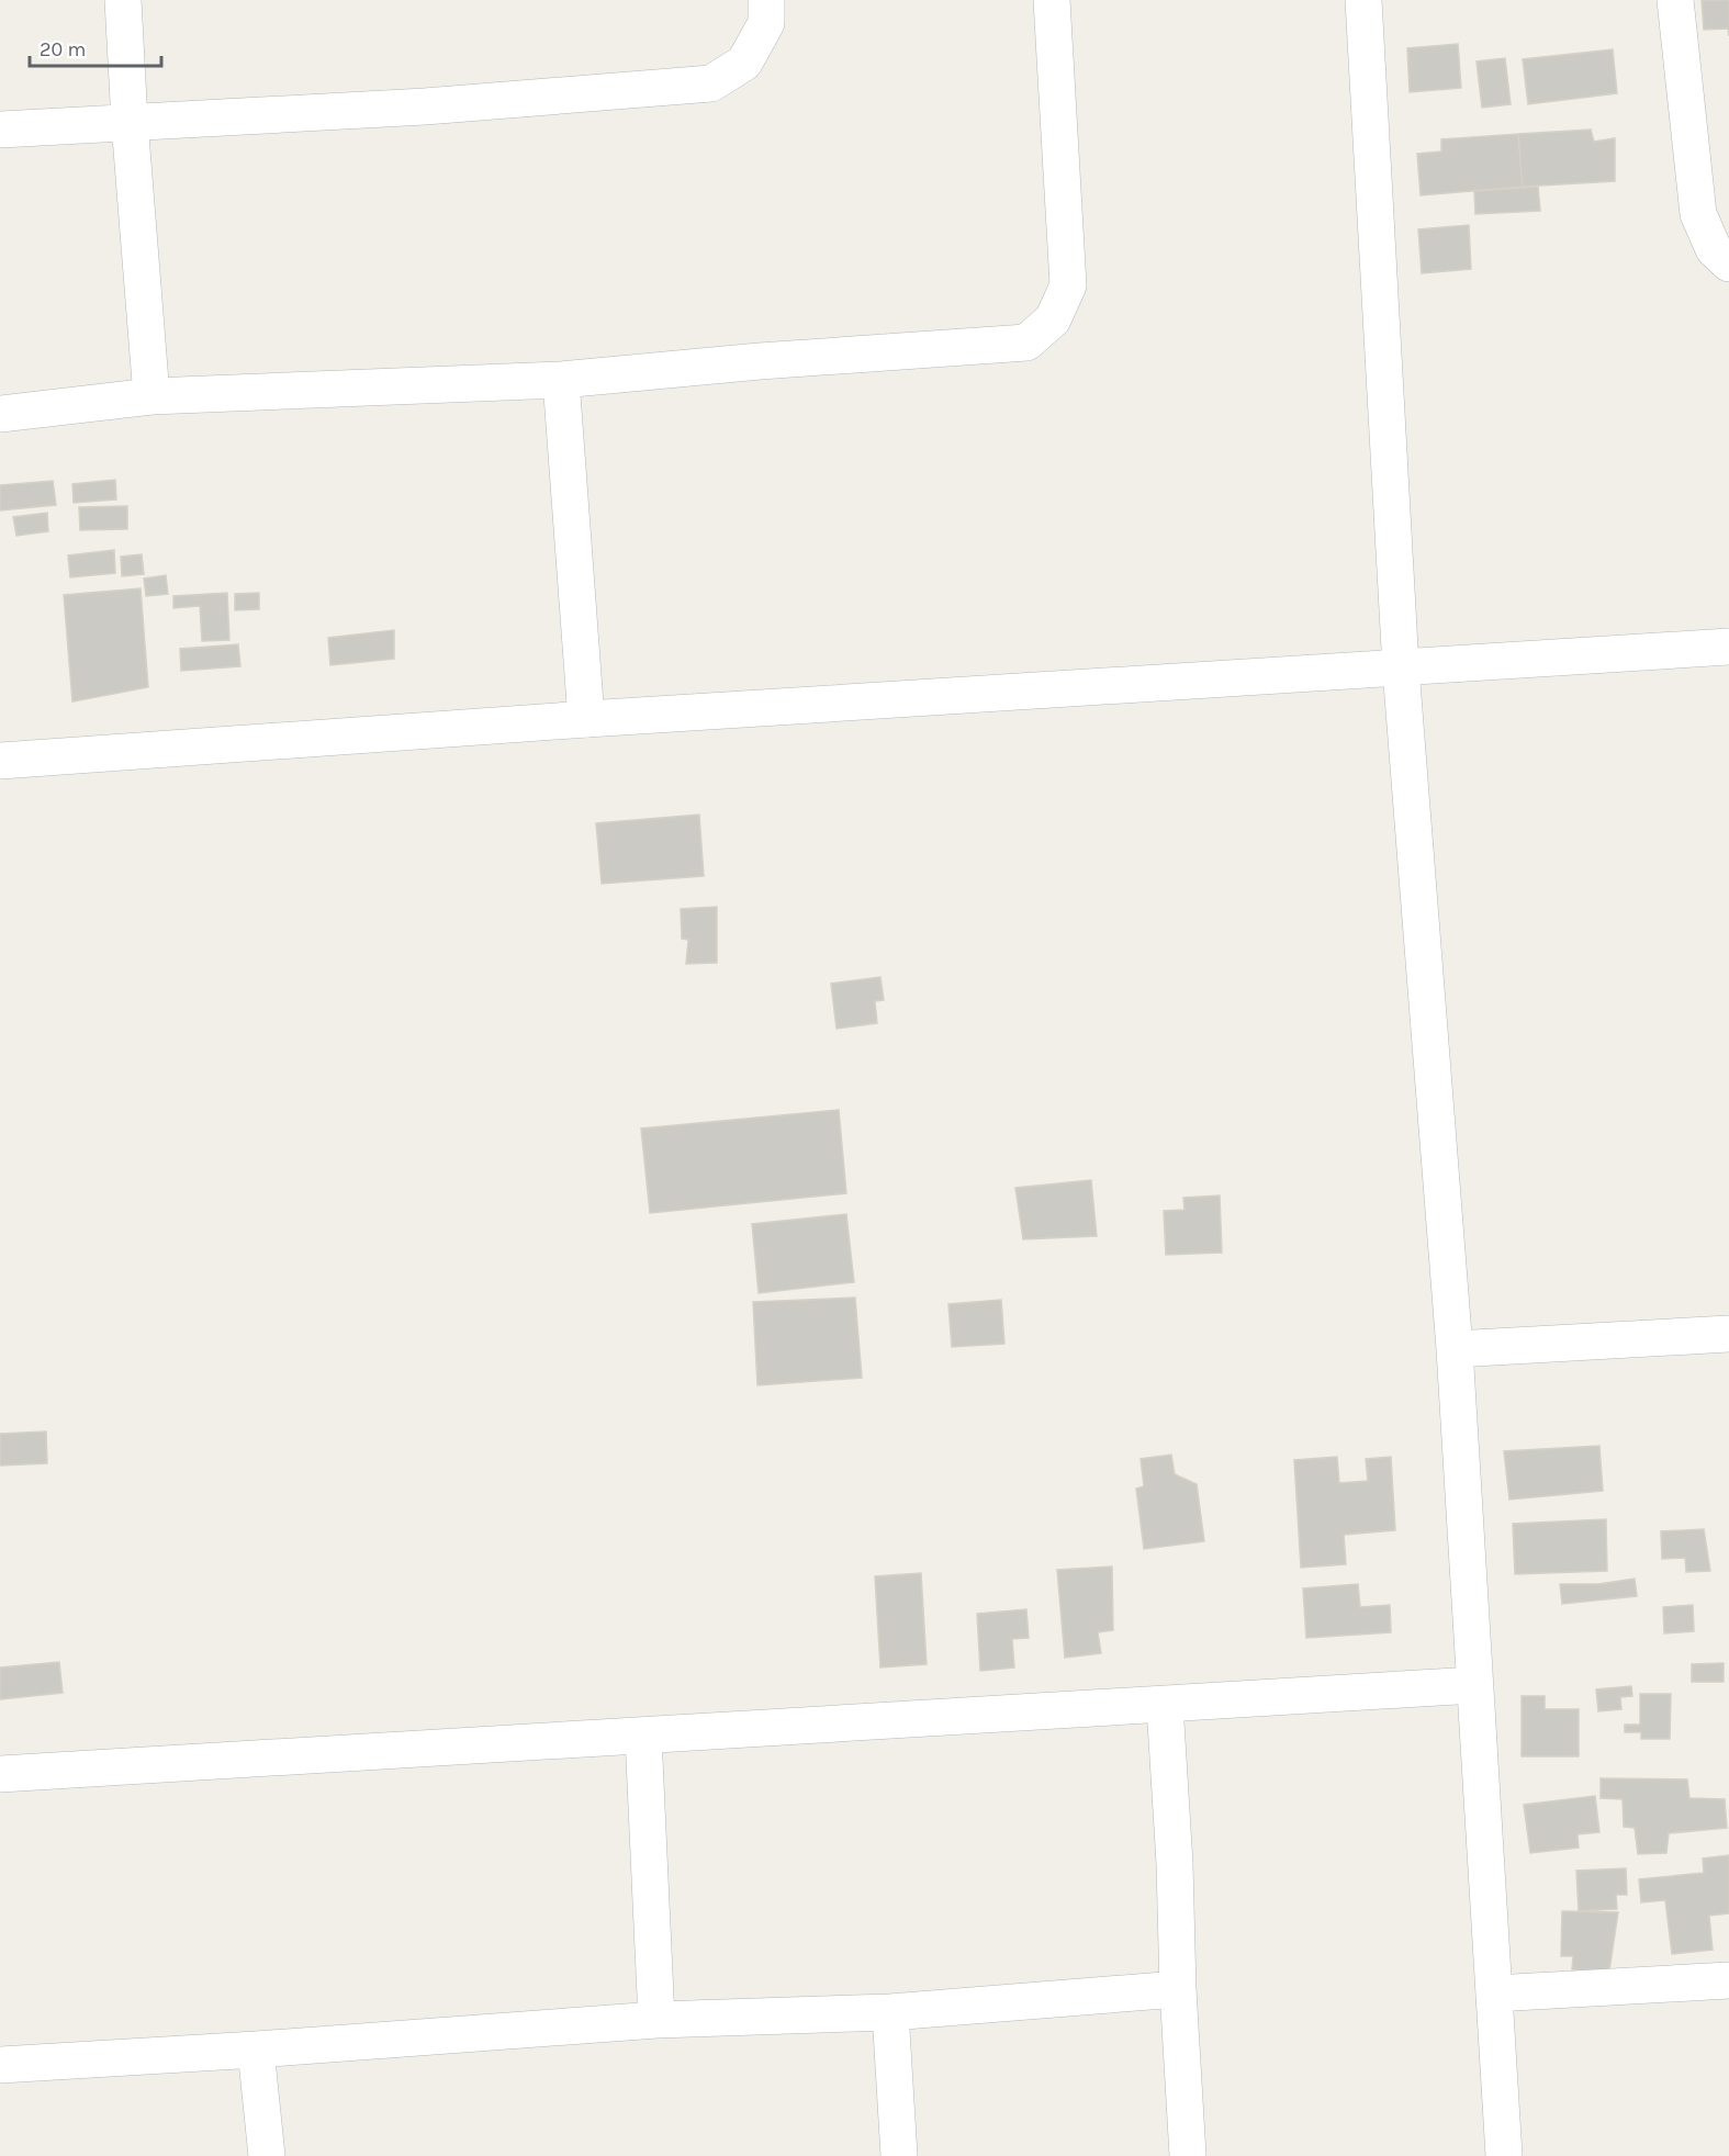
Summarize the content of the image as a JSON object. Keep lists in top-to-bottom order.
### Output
{
  "scale_bar": "20 m"
}
